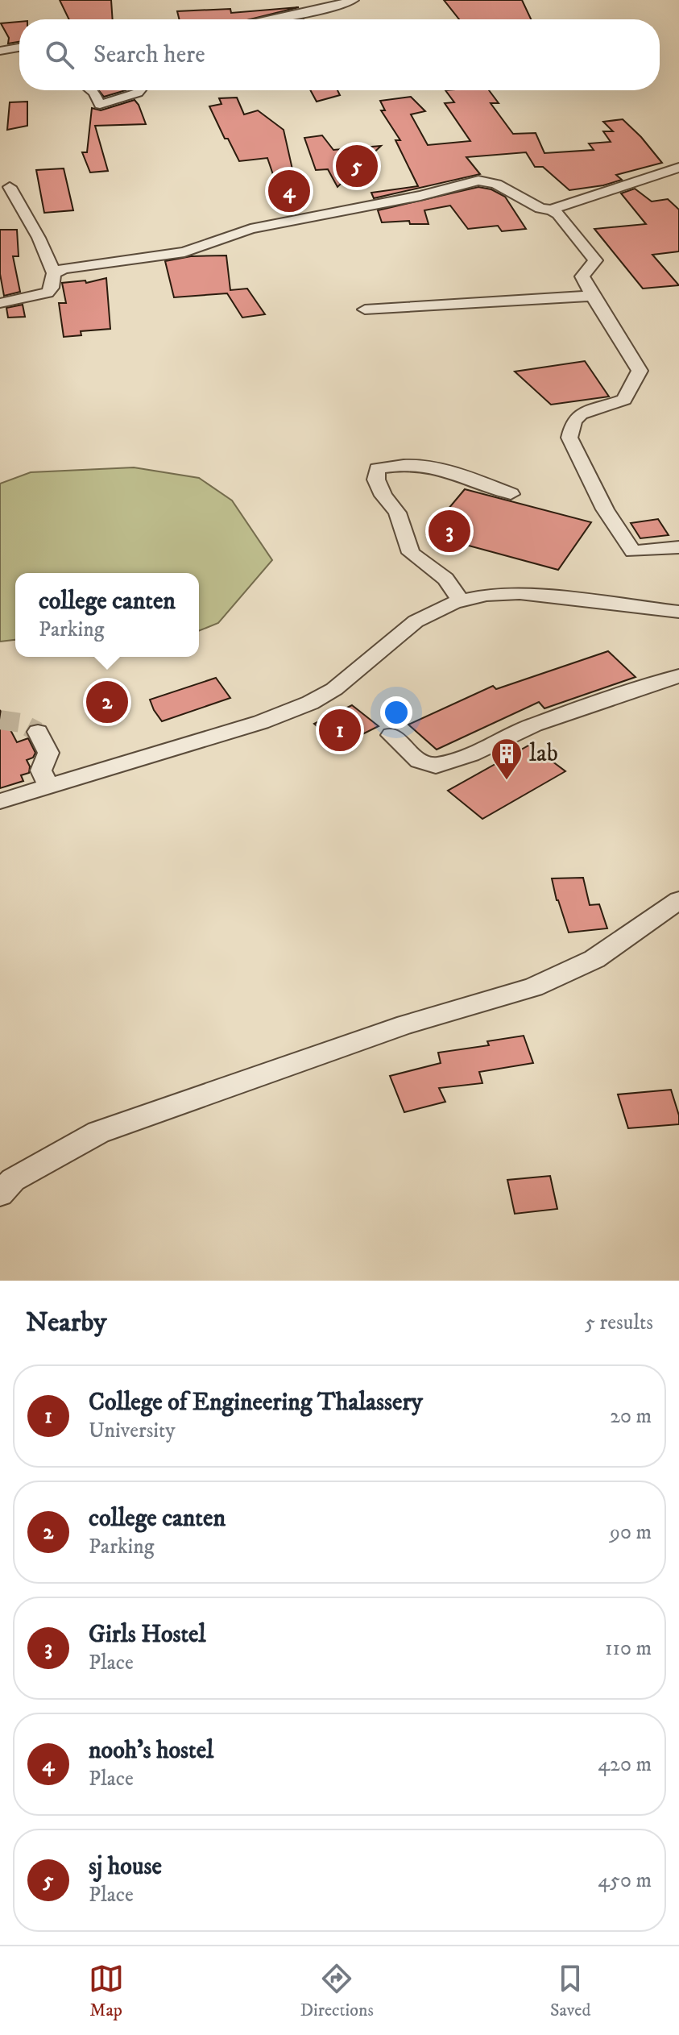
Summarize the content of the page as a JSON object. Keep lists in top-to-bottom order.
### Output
{
  "places": {
    "building": ["lab"]
  },
  "page": {
    "search": "Search here",
    "pins": [
      "5",
      "4",
      "3",
      "2",
      "1"
    ],
    "popup": ["college canten", "Parking"],
    "heading": ["Nearby", "5 results"],
    "list": [
      {
        "mark": "1",
        "name": "College of Engineering Thalassery",
        "note": "University",
        "value": "20 m"
      },
      {
        "mark": "2",
        "name": "college canten",
        "note": "Parking",
        "value": "90 m"
      },
      {
        "mark": "3",
        "name": "Girls Hostel",
        "note": "Place",
        "value": "110 m"
      },
      {
        "mark": "4",
        "name": "nooh's hostel",
        "note": "Place",
        "value": "420 m"
      },
      {
        "mark": "5",
        "name": "sj house",
        "note": "Place",
        "value": "450 m"
      }
    ],
    "nav": ["Map", "Directions", "Saved"]
  }
}
